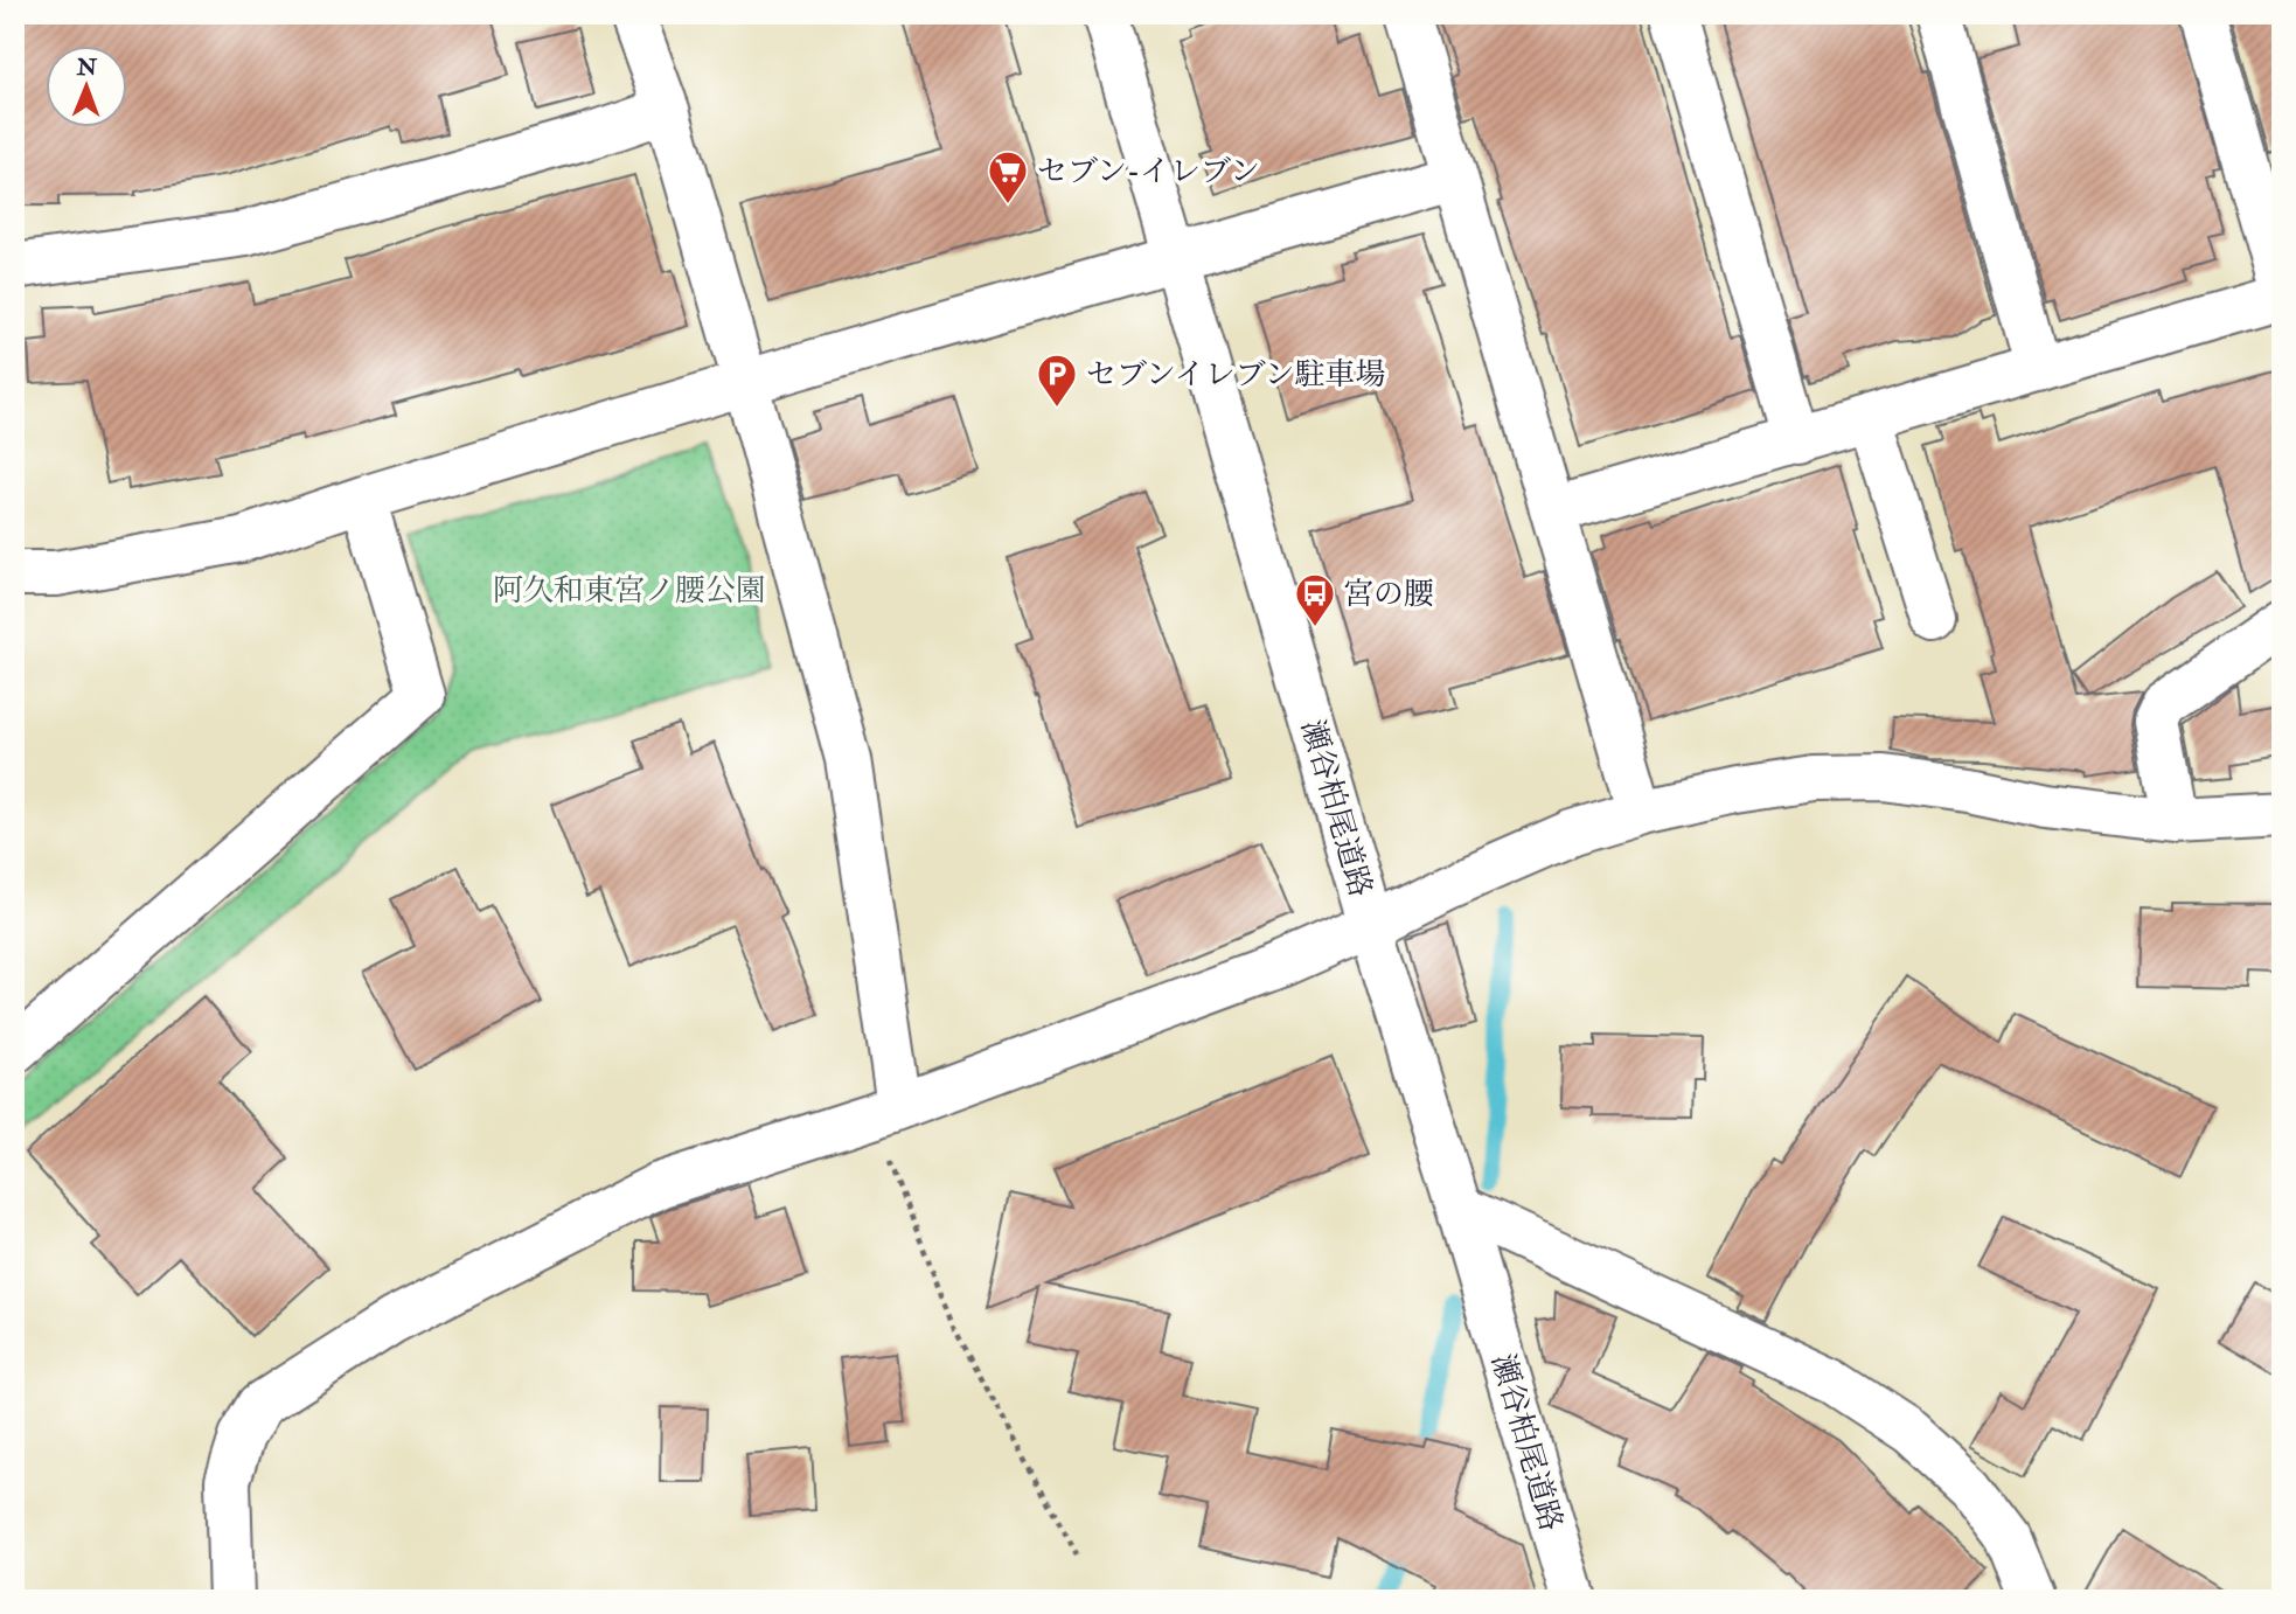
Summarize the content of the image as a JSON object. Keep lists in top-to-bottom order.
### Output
{
  "streets": {
    "street": ["瀬谷柏尾道路"]
  },
  "parks": ["阿久和東宮ノ腰公園"],
  "places": {
    "supermarket": ["セブン-イレブン"],
    "parking": ["セブンイレブン駐車場"],
    "bus stop": ["宮の腰"]
  },
  "north": "top"
}
